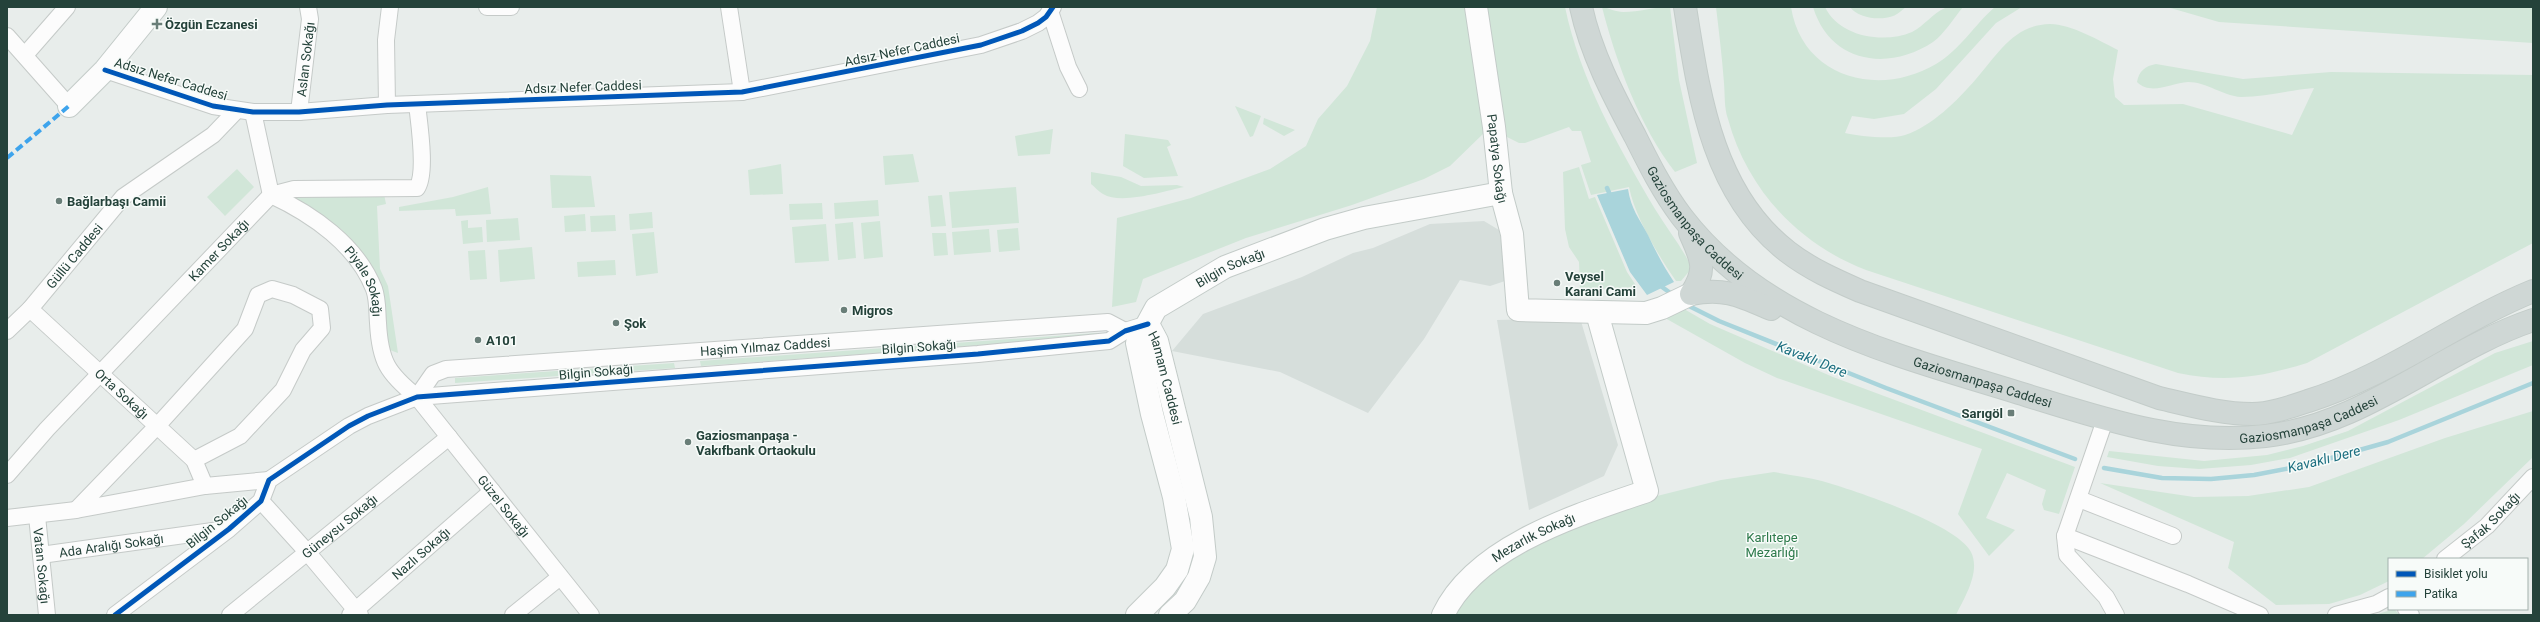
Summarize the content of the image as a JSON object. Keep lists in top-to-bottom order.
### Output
{
  "streets": {
    "main road": [
      "Papatya Sokağı",
      "Gaziosmanpaşa Caddesi",
      "Bilgin Sokağı",
      "Hamam Caddesi",
      "Mezarlık Sokağı"
    ],
    "street": [
      "Adsız Nefer Caddesi",
      "Aslan Sokağı",
      "Kamer Sokağı",
      "Güllü Caddesi",
      "Piyale Sokağı",
      "Haşim Yılmaz Caddesi",
      "Orta Sokağı",
      "Güzel Sokağı",
      "Şafak Sokağı",
      "Güneysu Sokağı",
      "Ada Aralığı Sokağı",
      "Nazlı Sokağı",
      "Vatan Sokağı"
    ]
  },
  "crossings": [
    ["Adsız Nefer Caddesi", "Aslan Sokağı"],
    ["Adsız Nefer Caddesi", "Güllü Caddesi"],
    ["Papatya Sokağı", "Bilgin Sokağı"],
    ["Papatya Sokağı", "Mezarlık Sokağı"],
    ["Kamer Sokağı", "Piyale Sokağı"],
    ["Kamer Sokağı", "Orta Sokağı"],
    ["Güllü Caddesi", "Orta Sokağı"],
    ["Bilgin Sokağı", "Piyale Sokağı"],
    ["Bilgin Sokağı", "Haşim Yılmaz Caddesi"],
    ["Bilgin Sokağı", "Hamam Caddesi"],
    ["Bilgin Sokağı", "Güzel Sokağı"],
    ["Bilgin Sokağı", "Ada Aralığı Sokağı"],
    ["Piyale Sokağı", "Haşim Yılmaz Caddesi"],
    ["Piyale Sokağı", "Güzel Sokağı"],
    ["Haşim Yılmaz Caddesi", "Güzel Sokağı"],
    ["Güzel Sokağı", "Güneysu Sokağı"],
    ["Güzel Sokağı", "Nazlı Sokağı"],
    ["Ada Aralığı Sokağı", "Vatan Sokağı"]
  ],
  "water": ["Kavaklı Dere"],
  "parks": ["Karlıtepe Mezarlığı"],
  "places": {
    "health": ["Özgün Eczanesi"],
    "other": [
      "Bağlarbaşı Camii",
      "Veysel Karani Cami",
      "Migros",
      "Şok",
      "A101",
      "Gaziosmanpaşa - Vakıfbank Ortaokulu"
    ],
    "transit": ["Sarıgöl"]
  },
  "legend": ["Bisiklet yolu", "Patika"]
}
